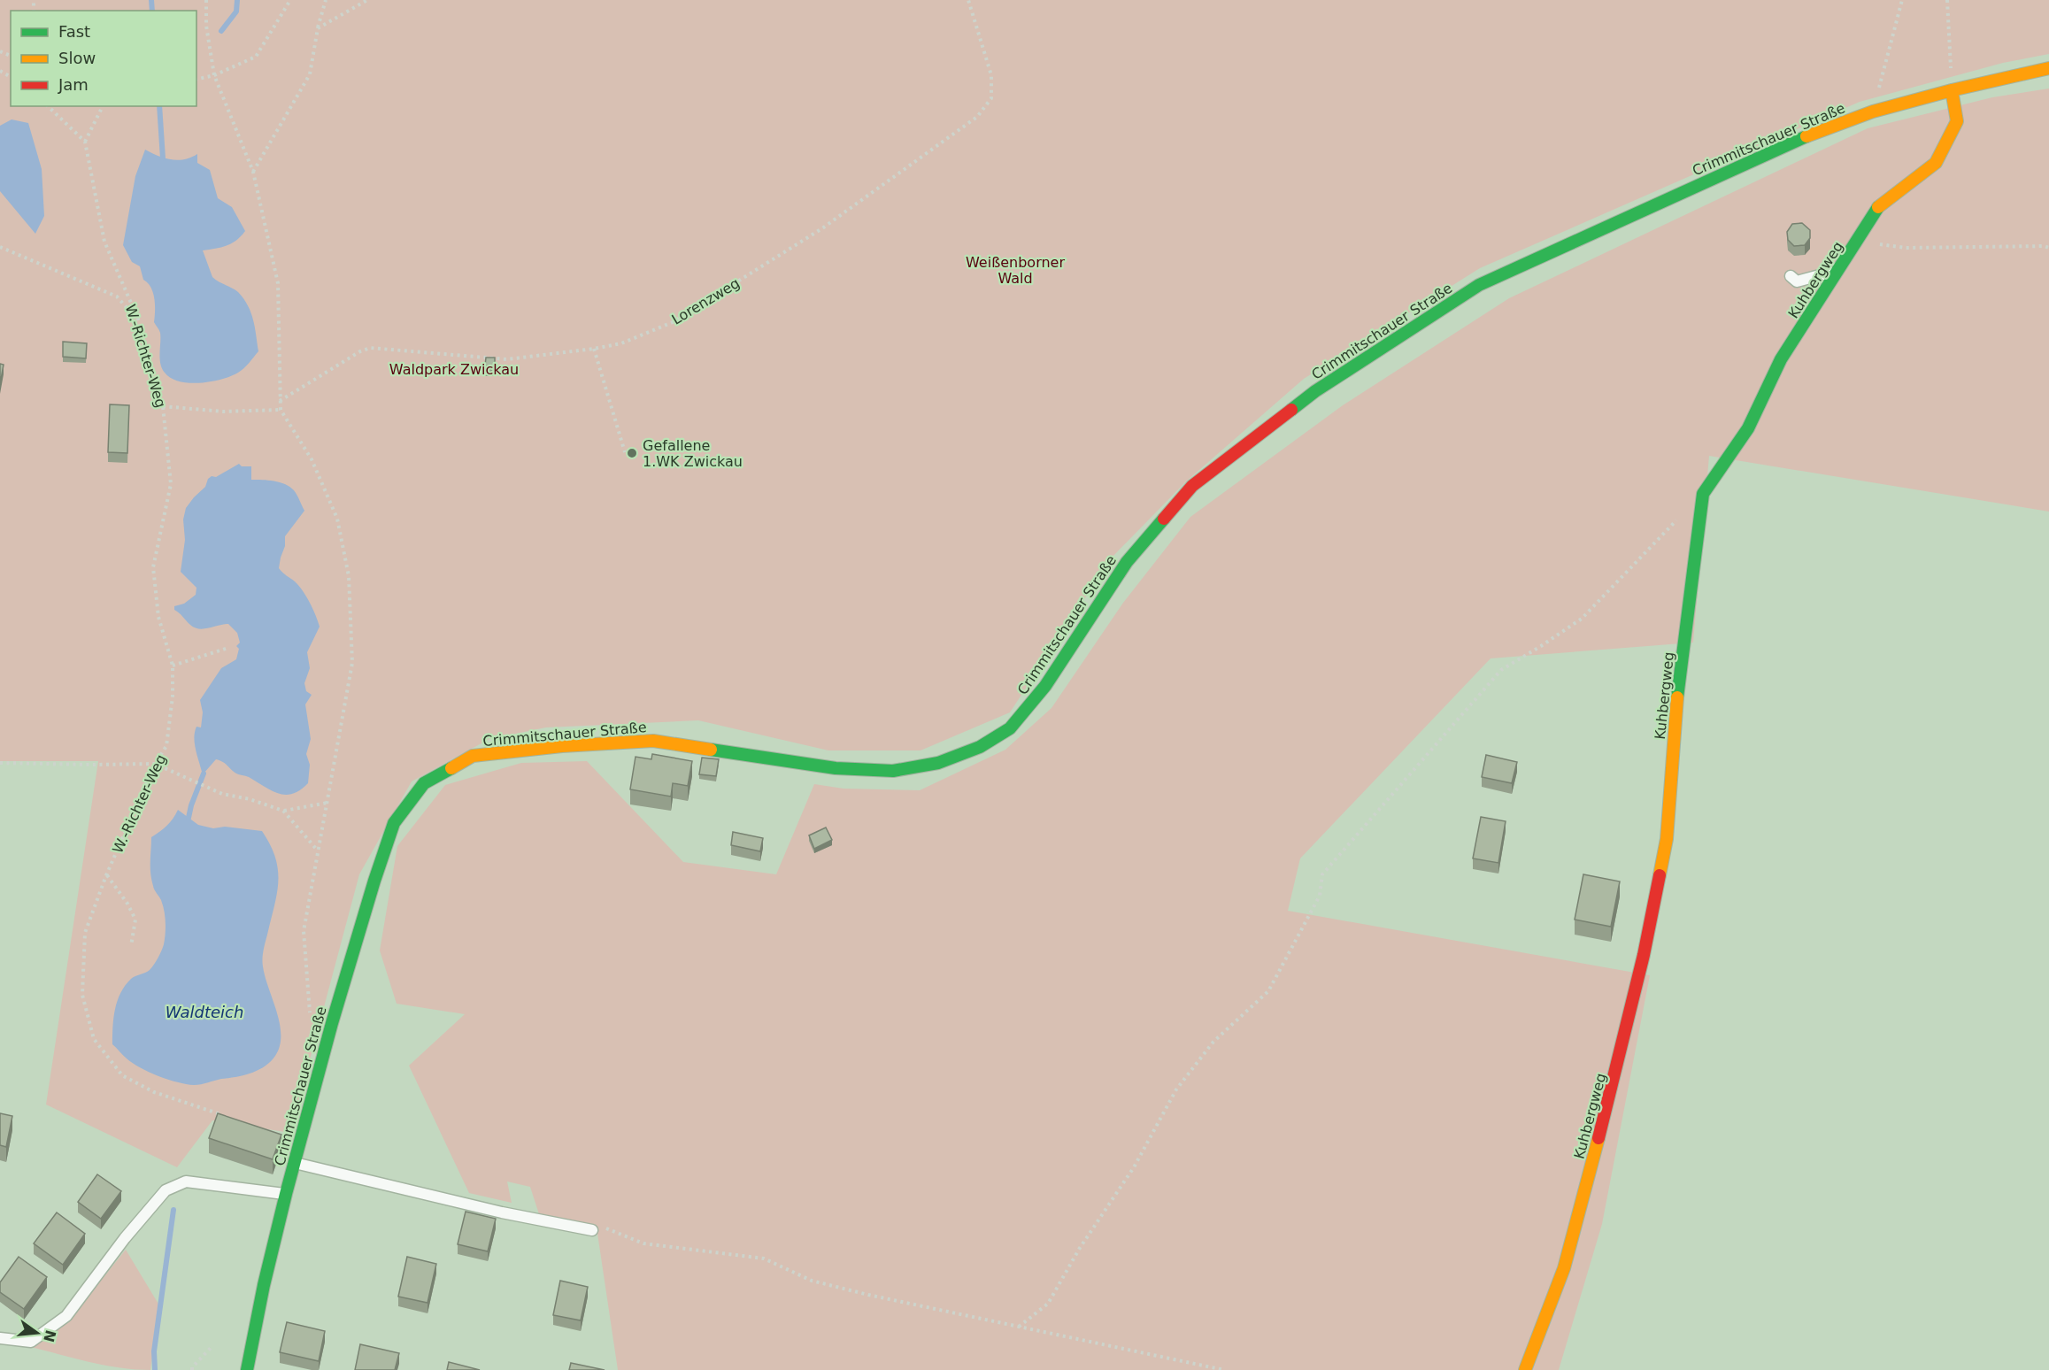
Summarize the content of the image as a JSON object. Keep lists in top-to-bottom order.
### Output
{
  "streets": {
    "main road": ["Crimmitschauer Straße", "Kuhbergweg"],
    "path": ["Lorenzweg", "W.-Richter-Weg"]
  },
  "crossings": [
    ["Crimmitschauer Straße", "Kuhbergweg"]
  ],
  "water": ["Waldteich"],
  "parks": ["Weißenborner Wald", "Waldpark Zwickau"],
  "places": ["Gefallene 1.WK Zwickau"],
  "legend": ["Fast", "Slow", "Jam"],
  "north": "right"
}
